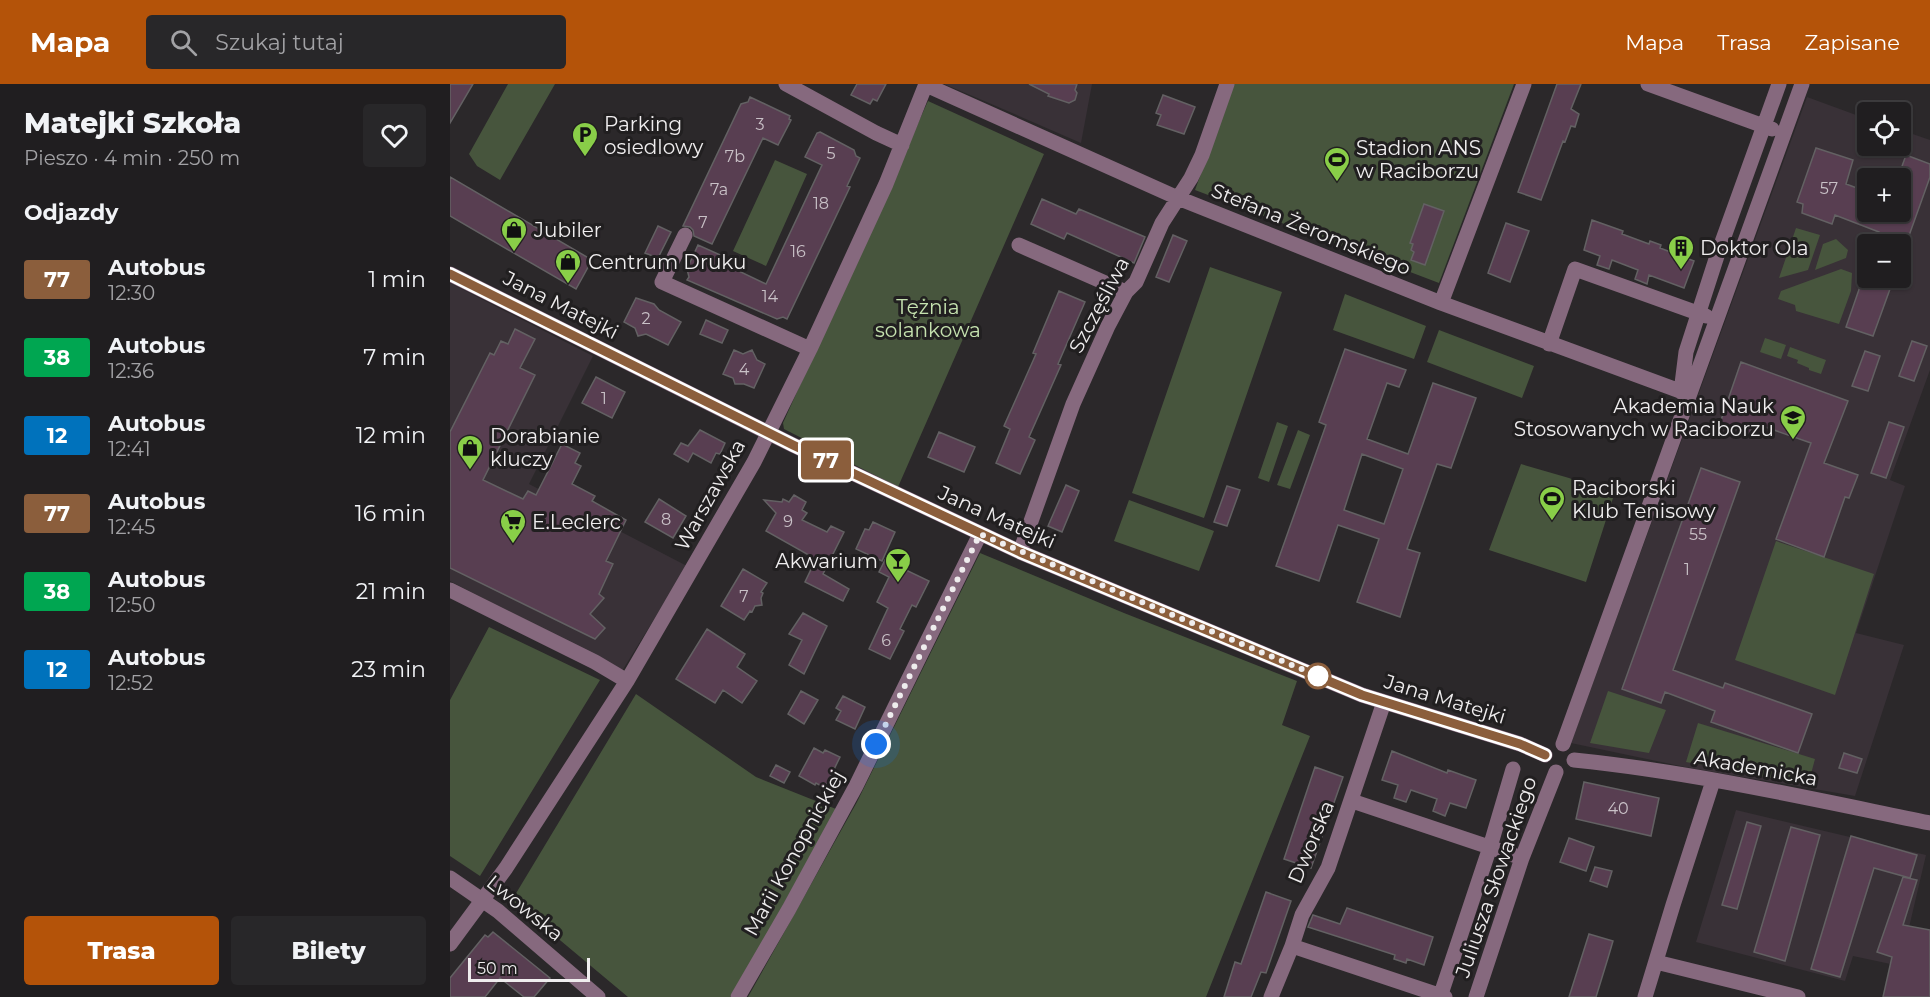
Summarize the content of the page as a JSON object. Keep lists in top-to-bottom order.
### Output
{
  "streets": {
    "street": [
      "Stefana Żeromskiego",
      "Jana Matejki",
      "Szczęśliwa",
      "Warszawska",
      "Akademicka",
      "Dworska",
      "Marii Konopnickiej",
      "Juliusza Słowackiego",
      "Lwowska"
    ]
  },
  "crossings": [
    ["Stefana Żeromskiego", "Szczęśliwa"],
    ["Stefana Żeromskiego", "Warszawska"],
    ["Jana Matejki", "Szczęśliwa"],
    ["Jana Matejki", "Warszawska"],
    ["Jana Matejki", "Akademicka"],
    ["Jana Matejki", "Dworska"],
    ["Jana Matejki", "Marii Konopnickiej"],
    ["Jana Matejki", "Juliusza Słowackiego"],
    ["Warszawska", "Lwowska"],
    ["Akademicka", "Juliusza Słowackiego"]
  ],
  "parks": ["Tężnia solankowa"],
  "places": {
    "parking": ["Parking osiedlowy"],
    "sports": ["Stadion ANS w Raciborzu", "Raciborski Klub Tenisowy"],
    "shop": ["Jubiler", "Centrum Druku", "Dorabianie kluczy"],
    "building": ["Doktor Ola"],
    "school or university": ["Akademia Nauk Stosowanych w Raciborzu"],
    "supermarket": ["E.Leclerc"],
    "bar": ["Akwarium"]
  },
  "lines": ["bus line 77"],
  "house_numbers": [
    "3",
    "5",
    "7b",
    "57",
    "7a",
    "18",
    "7",
    "16",
    "14",
    "2",
    "4",
    "1",
    "8",
    "9",
    "55",
    "1",
    "7",
    "6",
    "40"
  ],
  "scale_bar": "50 m",
  "page": {
    "header": "Mapa",
    "search": "Szukaj tutaj",
    "nav": ["Mapa", "Trasa", "Zapisane"],
    "heading": [
      ["Matejki Szkoła", "Pieszo · 4 min · 250 m"],
      "Odjazdy"
    ],
    "on_map": "77",
    "map_buttons": ["+", "−"],
    "list": [
      {
        "mark": "77",
        "name": "Autobus",
        "note": "12:30",
        "value": "1 min"
      },
      {
        "mark": "38",
        "name": "Autobus",
        "note": "12:36",
        "value": "7 min"
      },
      {
        "mark": "12",
        "name": "Autobus",
        "note": "12:41",
        "value": "12 min"
      },
      {
        "mark": "77",
        "name": "Autobus",
        "note": "12:45",
        "value": "16 min"
      },
      {
        "mark": "38",
        "name": "Autobus",
        "note": "12:50",
        "value": "21 min"
      },
      {
        "mark": "12",
        "name": "Autobus",
        "note": "12:52",
        "value": "23 min"
      }
    ],
    "buttons": ["Trasa", "Bilety"],
    "scale": "50 m"
  }
}
